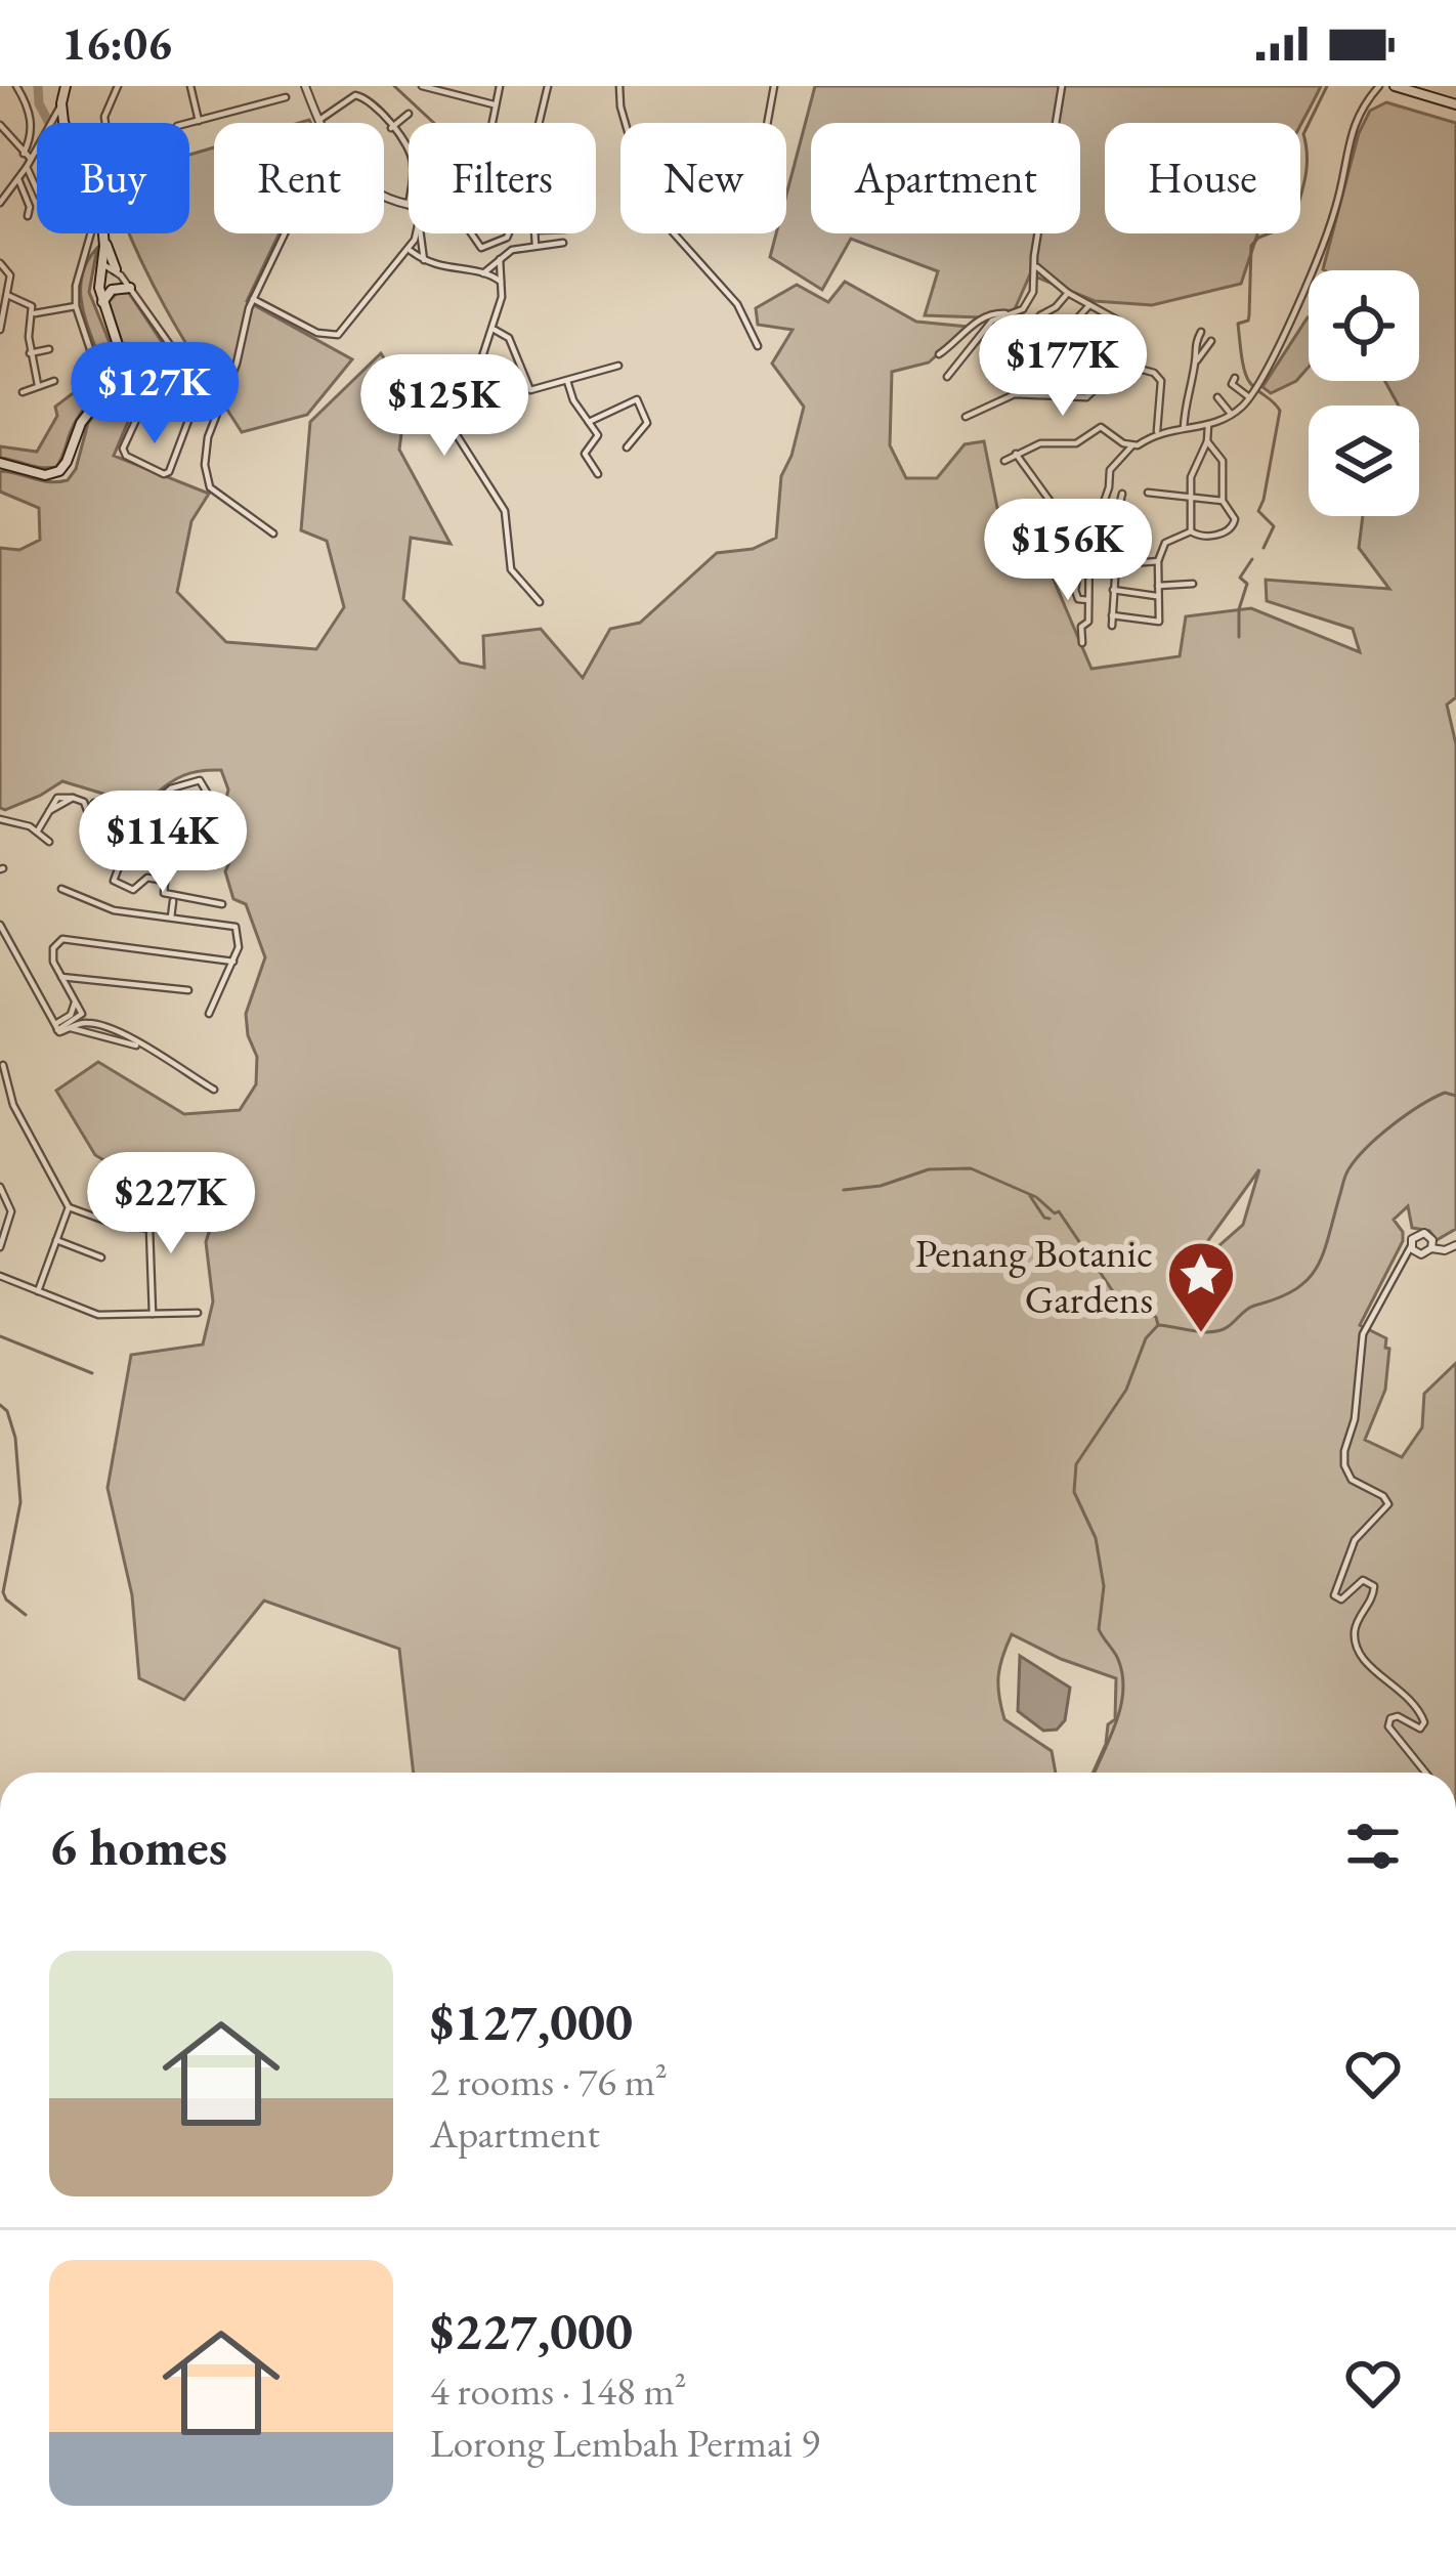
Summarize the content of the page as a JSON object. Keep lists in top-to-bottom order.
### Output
{
  "places": {
    "place": ["Penang Botanic Gardens"]
  },
  "page": {
    "status": "16:06",
    "chip": [
      "Buy",
      "Rent",
      "Filters",
      "New",
      "Apartment",
      "House"
    ],
    "price": [
      "$177K",
      "$127K",
      "$125K",
      "$156K",
      "$114K",
      "$227K"
    ],
    "heading": "6 homes",
    "list": [
      {
        "name": "$127,000",
        "note": "2 rooms · 76 m² · Apartment"
      },
      {
        "name": "$227,000",
        "note": "4 rooms · 148 m² · Lorong Lembah Permai 9"
      }
    ]
  }
}
